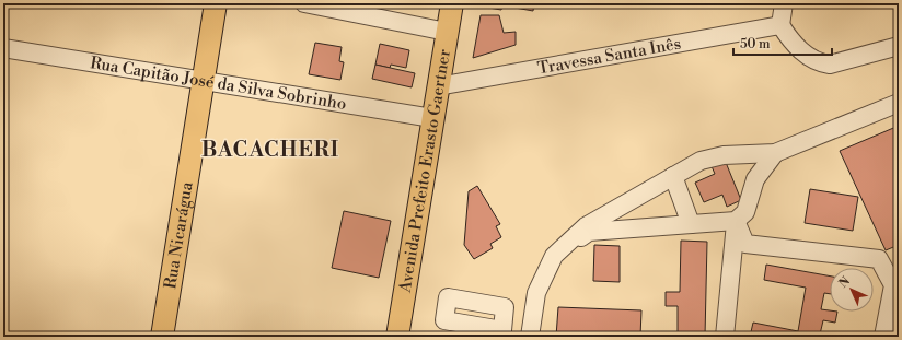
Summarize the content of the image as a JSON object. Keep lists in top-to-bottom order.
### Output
{
  "streets": {
    "main road": ["Avenida Prefeito Erasto Gaertner", "Rua Nicarágua"],
    "street": ["Travessa Santa Inês", "Rua Capitão José da Silva Sobrinho"]
  },
  "crossings": [
    ["Travessa Santa Inês", "Avenida Prefeito Erasto Gaertner"],
    ["Rua Capitão José da Silva Sobrinho", "Avenida Prefeito Erasto Gaertner"],
    ["Rua Capitão José da Silva Sobrinho", "Rua Nicarágua"]
  ],
  "districts": ["BACACHERI"],
  "scale_bar": "50 m",
  "north": "top left"
}
